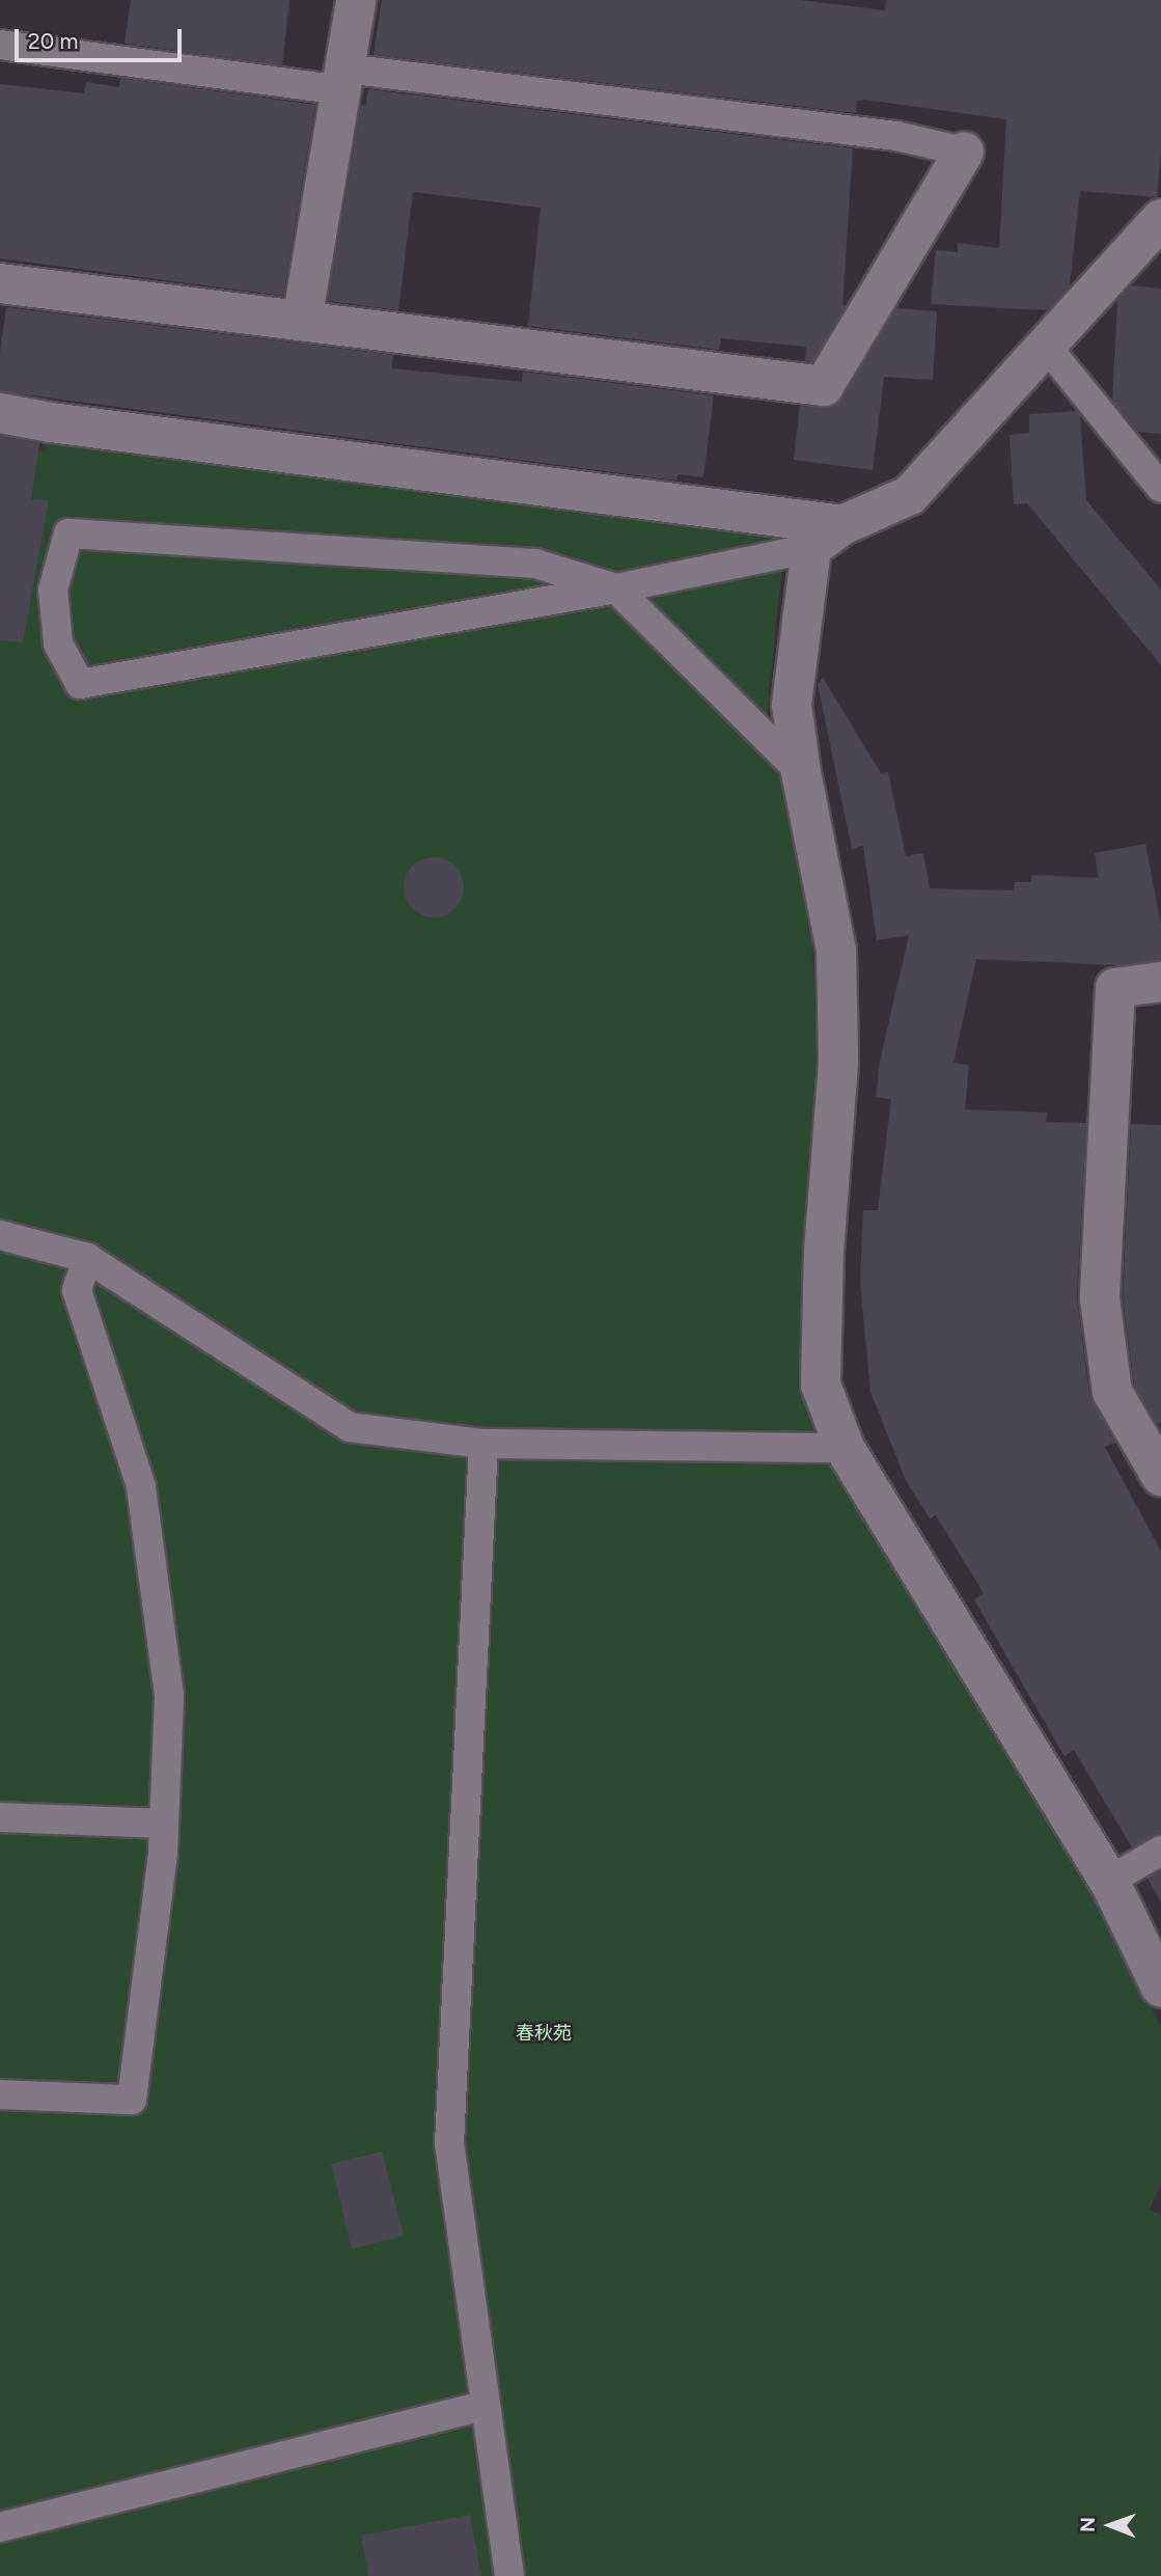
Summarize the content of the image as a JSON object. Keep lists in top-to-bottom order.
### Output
{
  "parks": ["春秋苑"],
  "scale_bar": "20 m",
  "north": "left"
}
